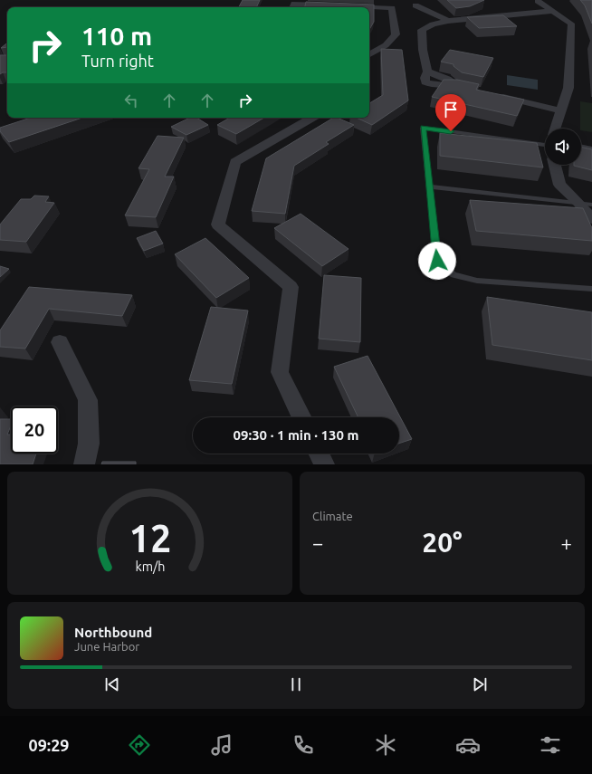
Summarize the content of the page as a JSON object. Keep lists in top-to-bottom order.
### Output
{
  "page": {
    "turn": ["110 m", "Turn right"],
    "limit": "20",
    "trip": "09:30 · 1 min · 130 m",
    "tile": "Climate",
    "heat": ["−", "20°", "+"],
    "song": ["Northbound", "June Harbor"],
    "tabs": "09:29",
    "gauge": ["12", "km/h"]
  }
}
